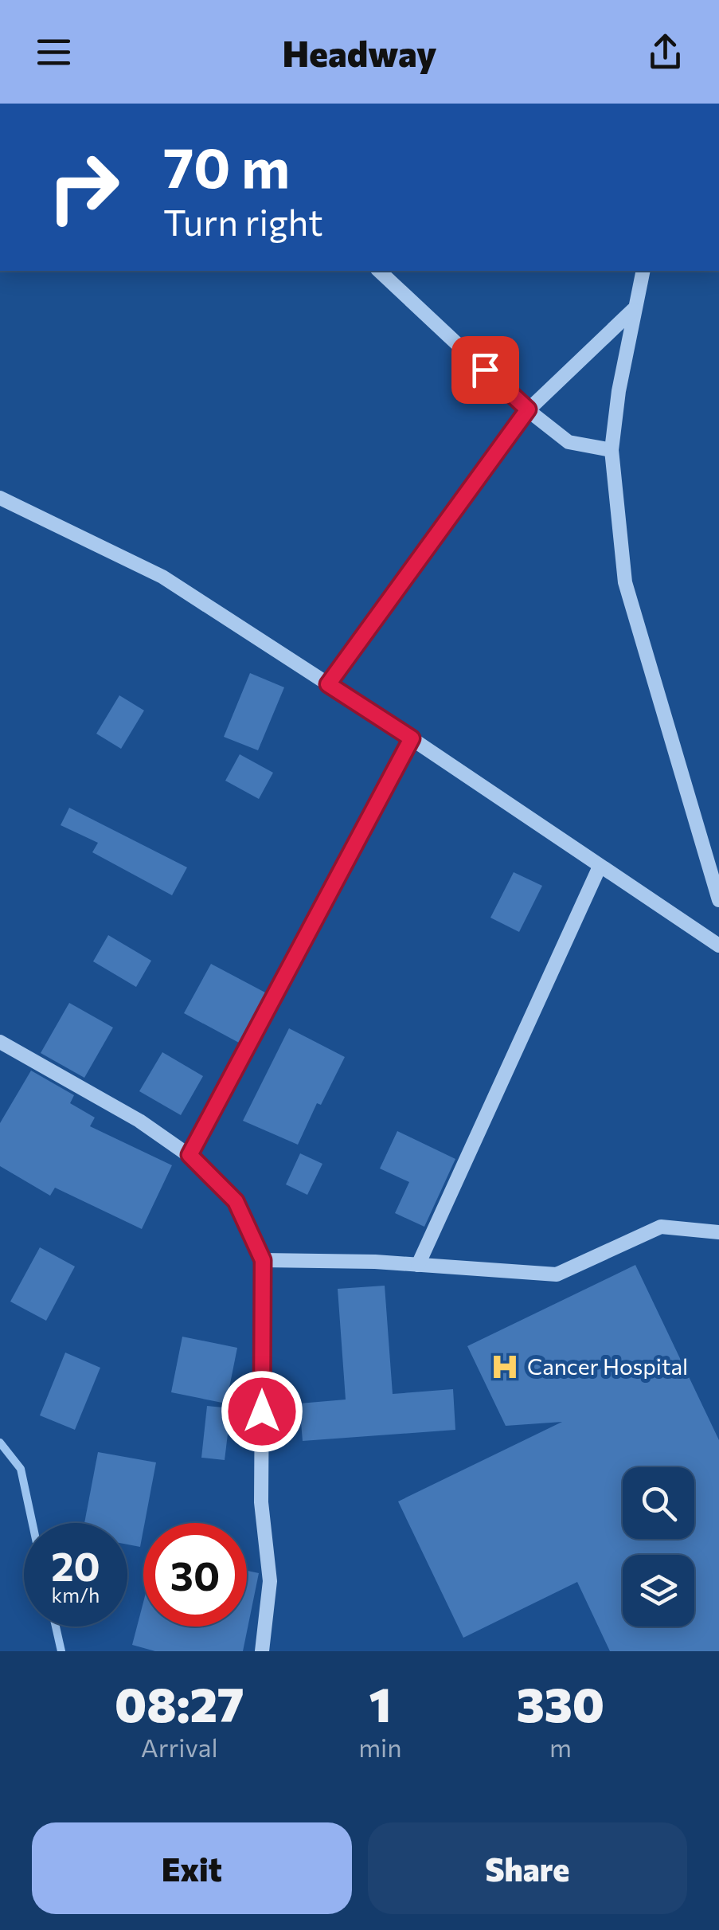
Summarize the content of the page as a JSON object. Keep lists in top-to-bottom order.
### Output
{
  "places": {
    "hospital": ["Cancer Hospital"]
  },
  "page": {
    "header": "Headway",
    "turn": ["70 m", "Turn right"],
    "speed": "20 km/h",
    "limit": "30",
    "eta": [
      "08:27",
      "Arrival",
      "1",
      "min",
      "330",
      "m"
    ],
    "buttons": ["Exit", "Share"]
  }
}
